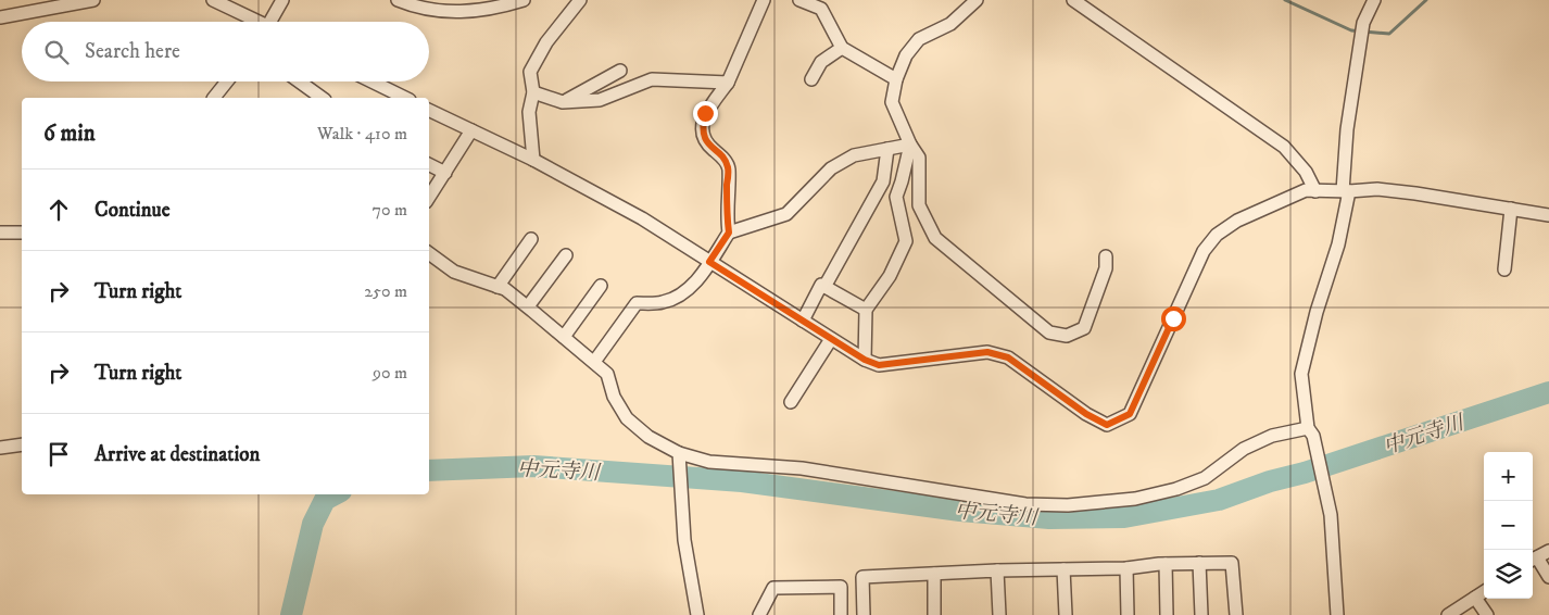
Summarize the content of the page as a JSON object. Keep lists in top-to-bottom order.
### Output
{
  "water": ["中元寺川"],
  "page": {
    "search": "Search here",
    "heading": ["6 min", "Walk · 410 m"],
    "list": [
      ["Continue", "70 m"],
      ["Turn right", "250 m"],
      ["Turn right", "90 m"],
      "Arrive at destination"
    ],
    "map_buttons": ["+", "−"]
  }
}
